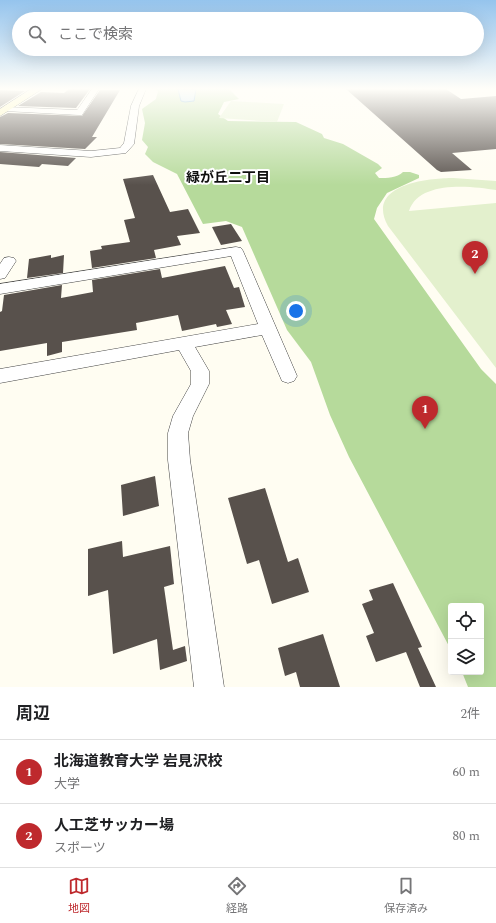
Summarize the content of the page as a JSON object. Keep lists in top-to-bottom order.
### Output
{
  "districts": ["緑が丘二丁目"],
  "page": {
    "search": "ここで検索",
    "pins": ["2", "1"],
    "heading": ["周辺", "2件"],
    "list": [
      {
        "mark": "1",
        "name": "北海道教育大学 岩見沢校",
        "note": "大学",
        "value": "60 m"
      },
      {
        "mark": "2",
        "name": "人工芝サッカー場",
        "note": "スポーツ",
        "value": "80 m"
      }
    ],
    "nav": ["地図", "経路", "保存済み"]
  }
}
